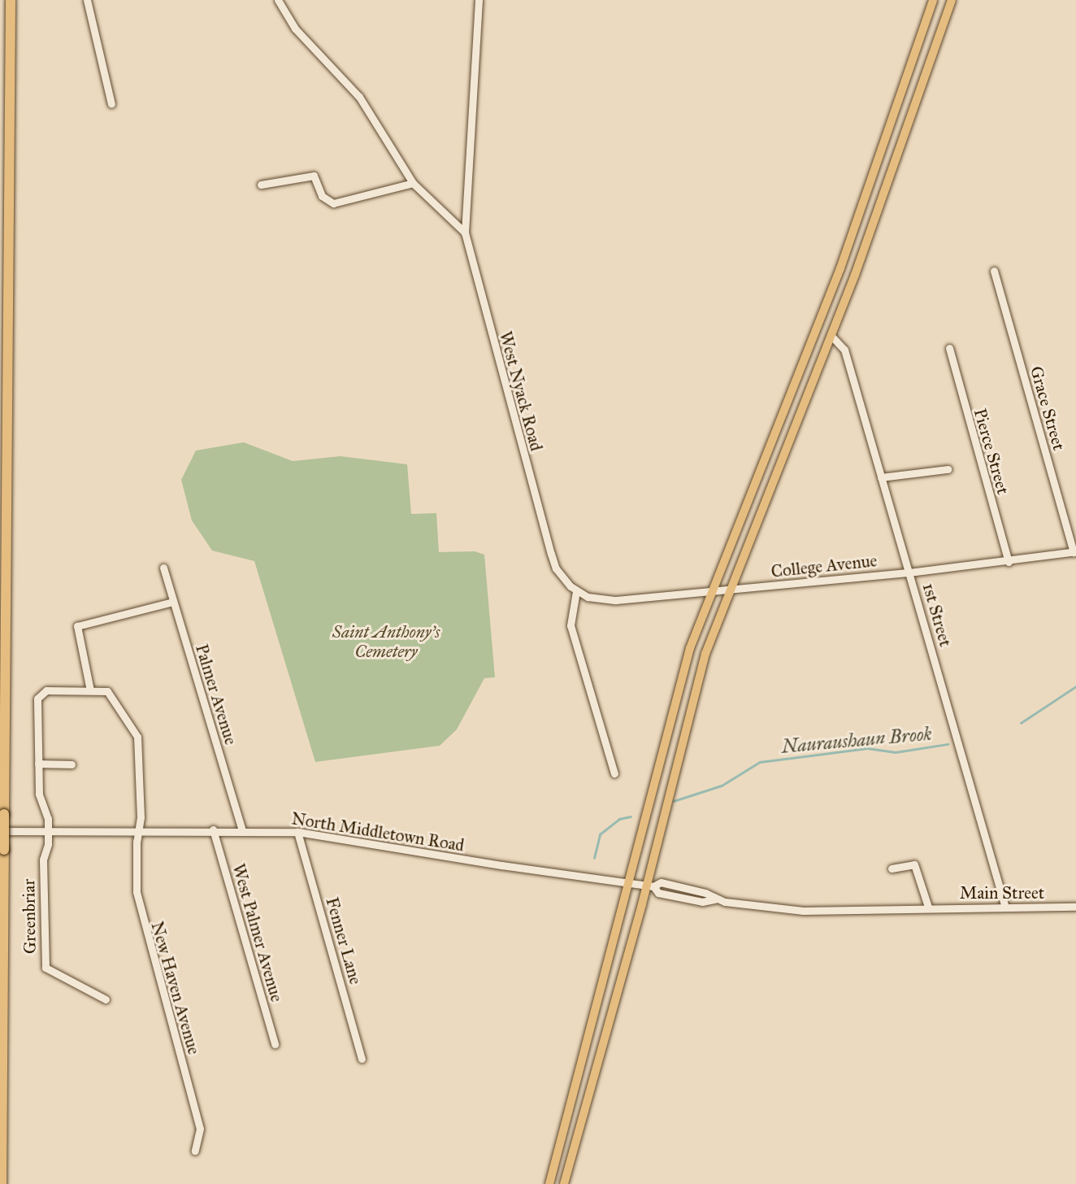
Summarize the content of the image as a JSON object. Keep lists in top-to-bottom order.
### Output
{
  "streets": {
    "street": [
      "West Nyack Road",
      "Grace Street",
      "Pierce Street",
      "College Avenue",
      "1st Street",
      "Palmer Avenue",
      "North Middletown Road",
      "Main Street",
      "Greenbriar",
      "West Palmer Avenue",
      "Fenner Lane",
      "New Haven Avenue"
    ]
  },
  "crossings": [
    ["West Nyack Road", "College Avenue"],
    ["Grace Street", "College Avenue"],
    ["Pierce Street", "College Avenue"],
    ["College Avenue", "1st Street"],
    ["1st Street", "Main Street"],
    ["Palmer Avenue", "North Middletown Road"],
    ["North Middletown Road", "Main Street"],
    ["North Middletown Road", "Greenbriar"],
    ["North Middletown Road", "West Palmer Avenue"],
    ["North Middletown Road", "Fenner Lane"],
    ["North Middletown Road", "New Haven Avenue"]
  ],
  "water": ["Nauraushaun Brook"],
  "parks": ["Saint Anthony's Cemetery"]
}
